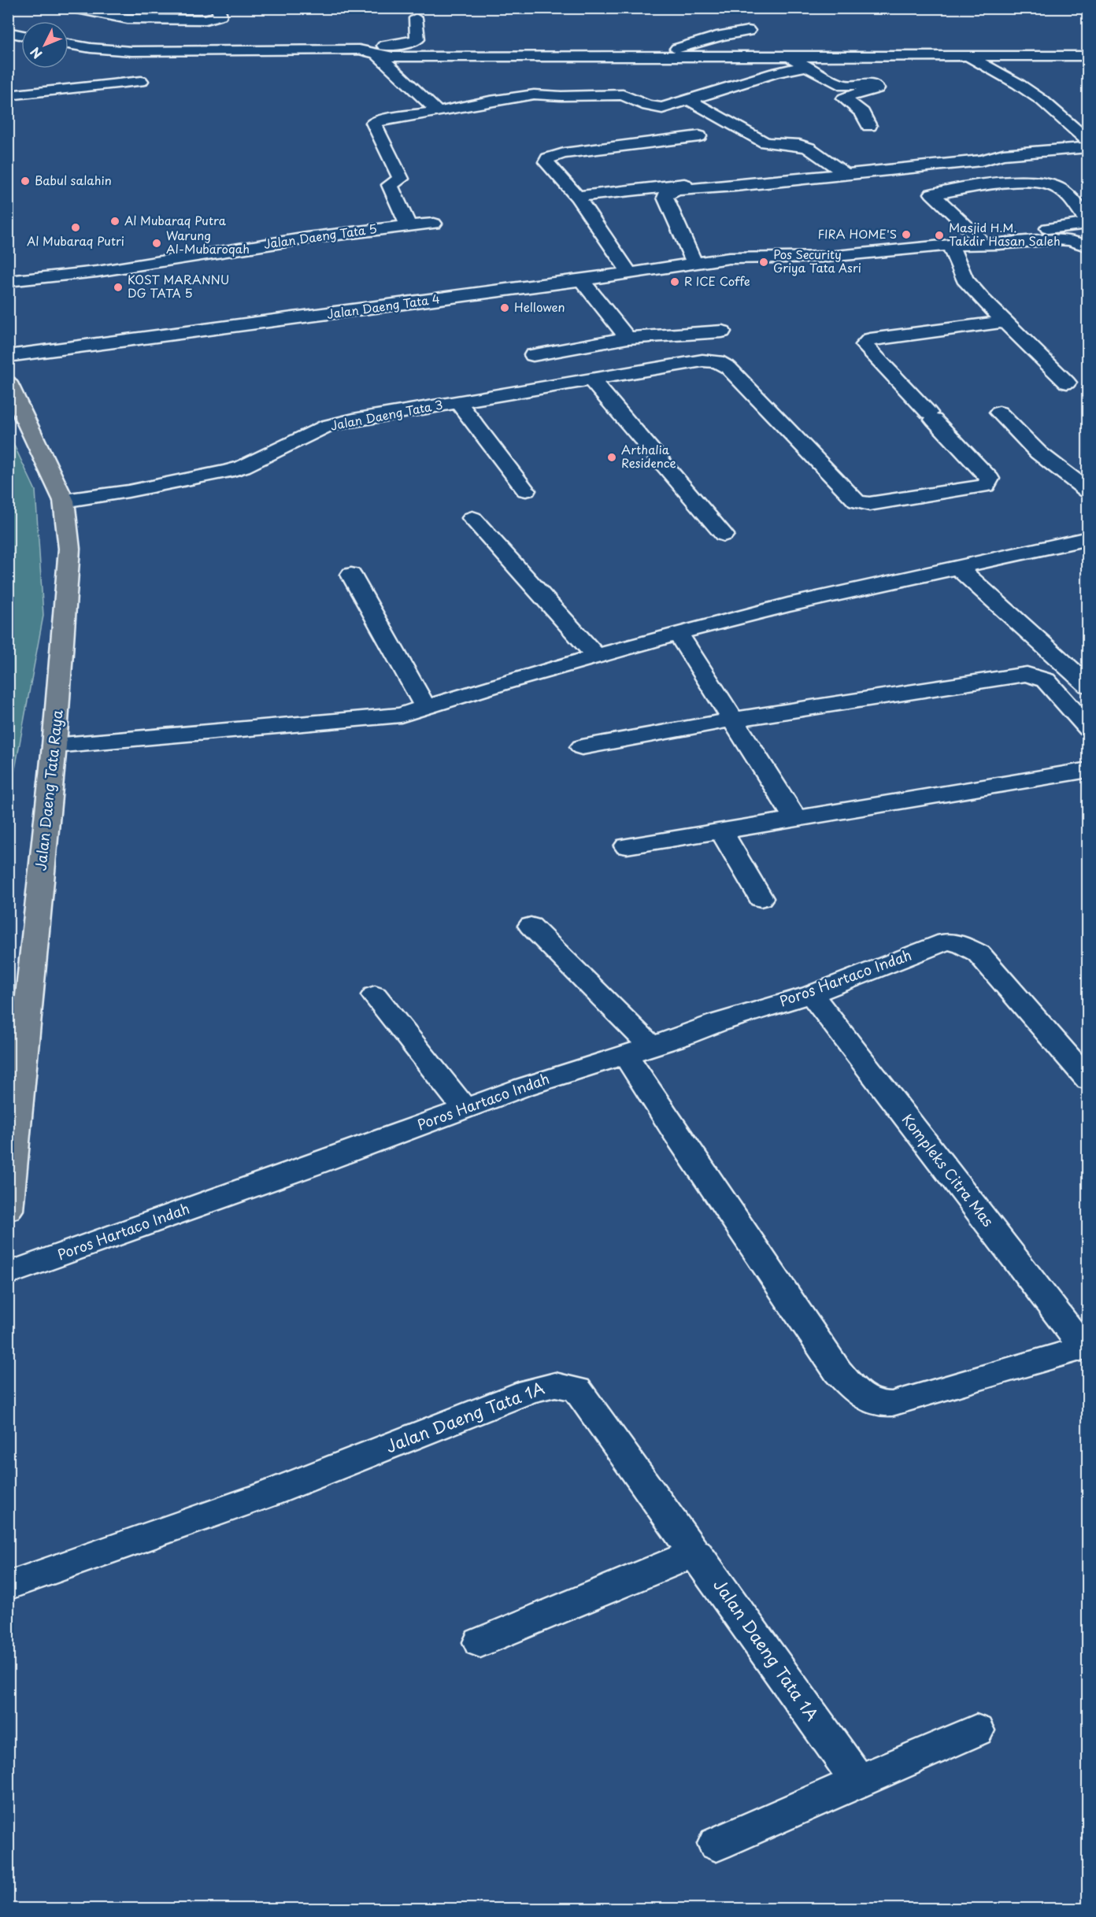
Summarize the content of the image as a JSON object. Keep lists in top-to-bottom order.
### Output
{
  "streets": {
    "main road": ["Jalan Daeng Tata Raya"],
    "street": [
      "Jalan Daeng Tata 5",
      "Jalan Daeng Tata 4",
      "Jalan Daeng Tata 3",
      "Poros Hartaco Indah",
      "Kompleks Citra Mas",
      "Jalan Daeng Tata 1A"
    ]
  },
  "crossings": [
    ["Jalan Daeng Tata 3", "Jalan Daeng Tata Raya"],
    ["Poros Hartaco Indah", "Kompleks Citra Mas"]
  ],
  "places": [
    "Babul salahin",
    "Al Mubaraq Putra",
    "Al Mubaraq Putri",
    "FIRA HOME'S",
    "Masjid H.M. Takdir Hasan Saleh",
    "Warung Al-Mubaroqah",
    "Pos Security Griya Tata Asri",
    "R ICE Coffe",
    "KOST MARANNU DG TATA 5",
    "Hellowen",
    "Arthalia Residence"
  ],
  "north": "bottom left"
}
